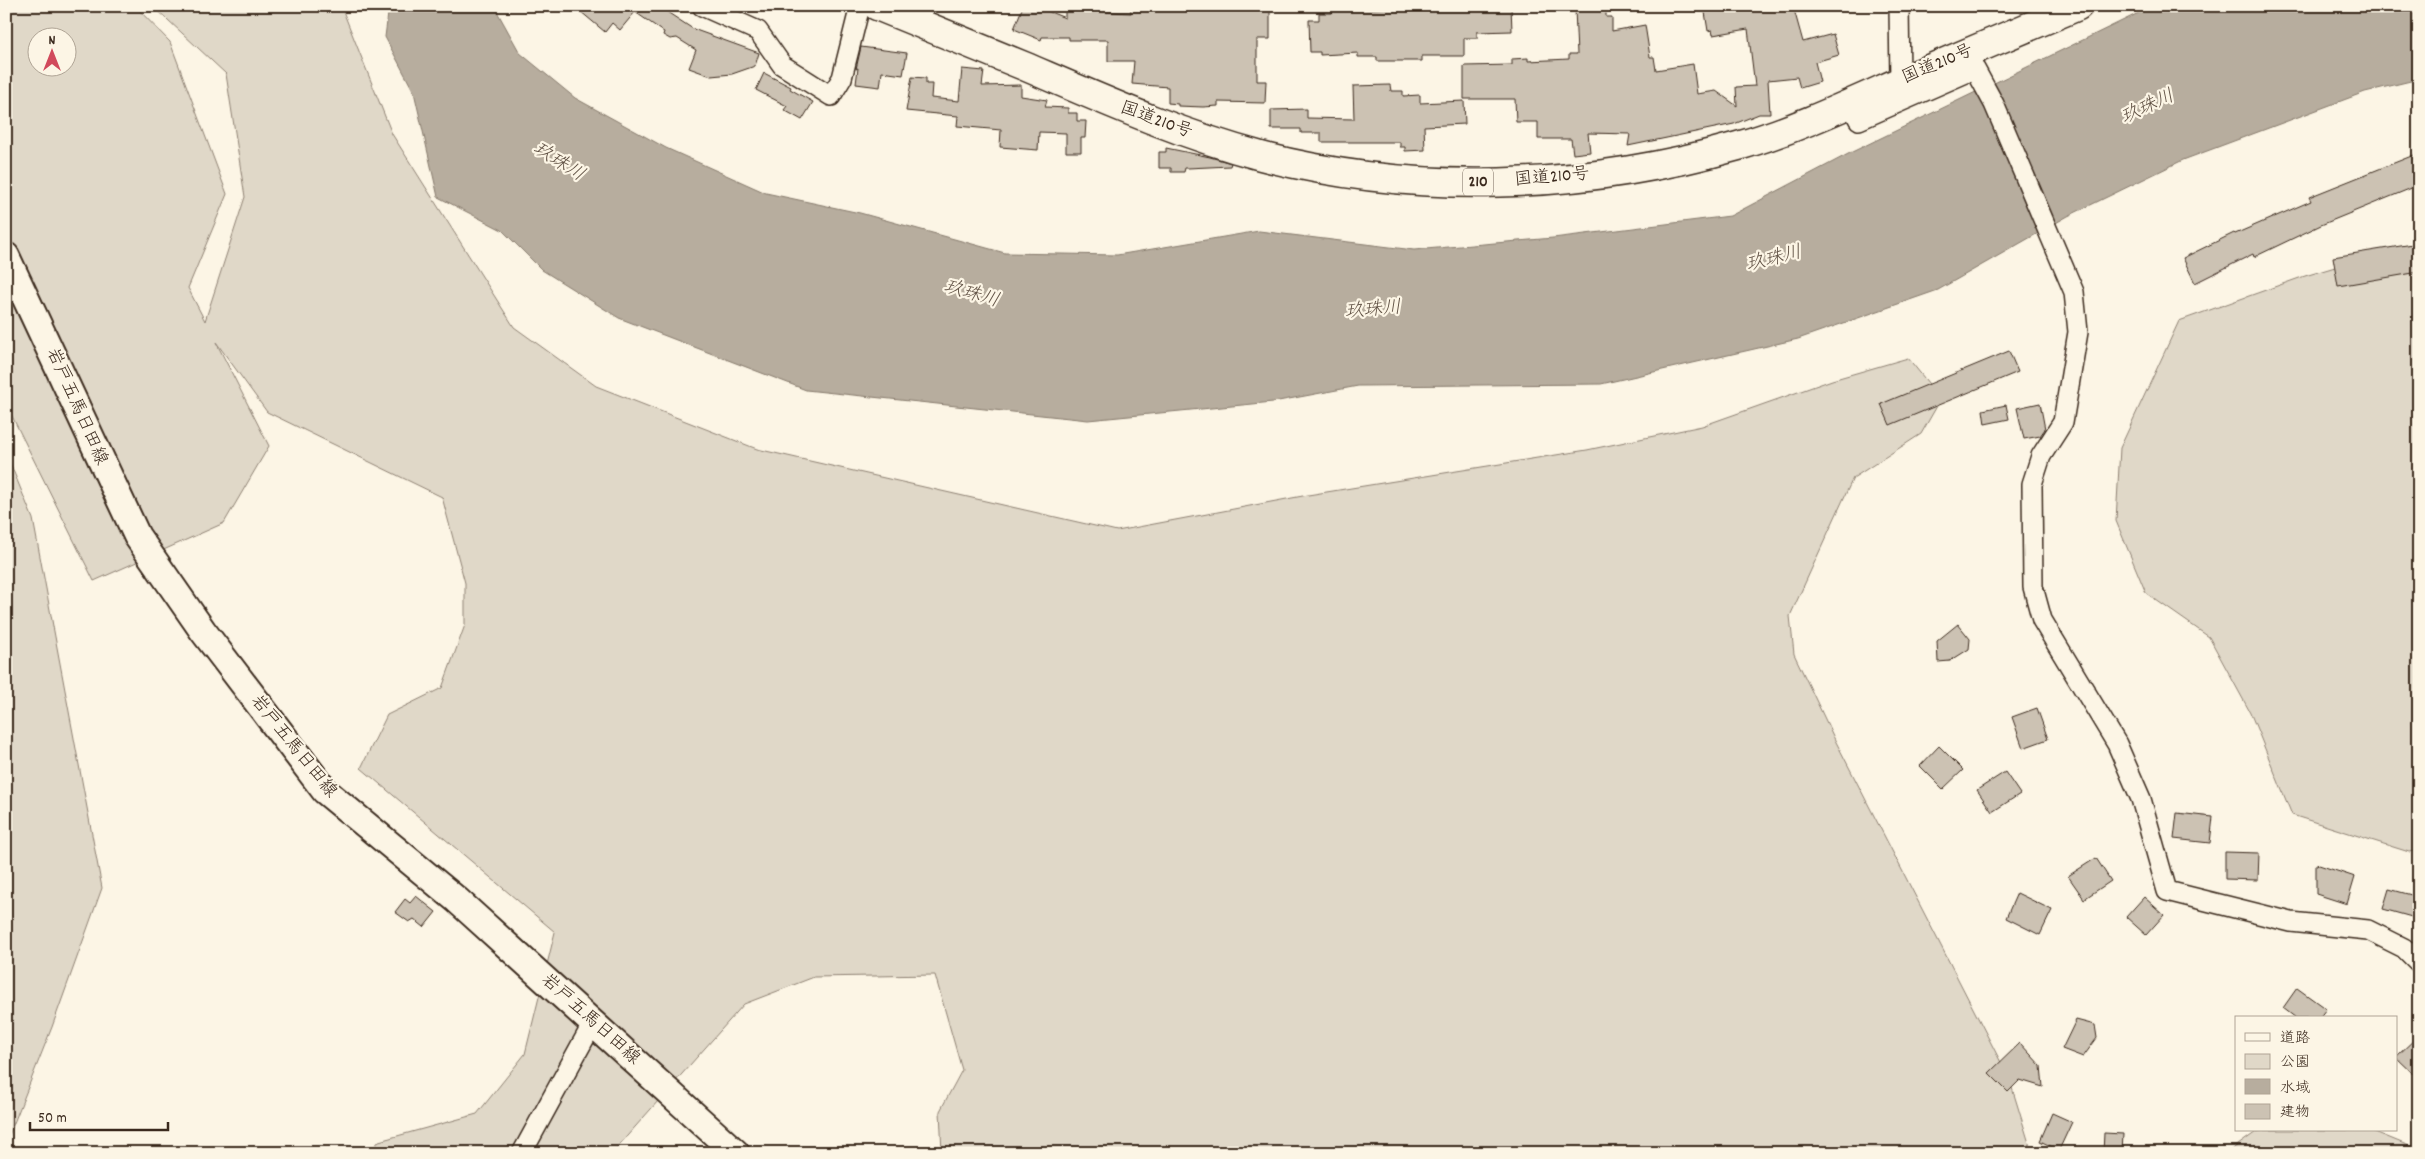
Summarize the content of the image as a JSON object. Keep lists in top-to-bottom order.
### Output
{
  "streets": {
    "highway": ["国道210号", "210"],
    "main road": ["岩戸五馬日田線"]
  },
  "water": ["玖珠川"],
  "legend": [
    "道路",
    "公園",
    "水域",
    "建物"
  ],
  "scale_bar": "50 m",
  "north": "top"
}
